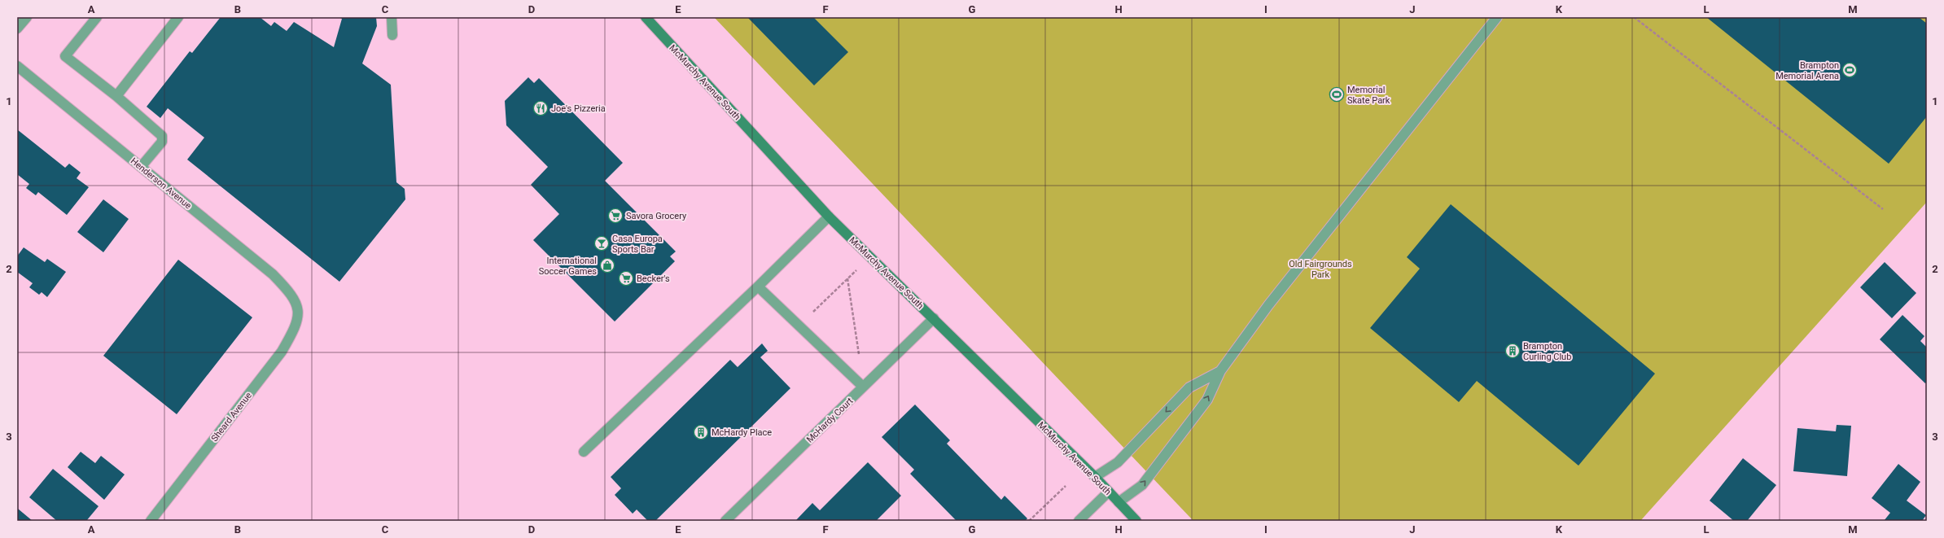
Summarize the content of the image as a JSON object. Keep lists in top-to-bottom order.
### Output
{
  "streets": {
    "street": [
      "McMurchy Avenue South",
      "Henderson Avenue",
      "Sheard Avenue",
      "McHardy Court"
    ]
  },
  "crossings": [
    ["McMurchy Avenue South", "McHardy Court"],
    ["Henderson Avenue", "Sheard Avenue"]
  ],
  "parks": ["Old Fairgrounds Park"],
  "places": {
    "sports": ["Brampton Memorial Arena", "Memorial Skate Park"],
    "restaurant": ["Joe's Pizzeria"],
    "supermarket": ["Savora Grocery", "Becker's"],
    "bar": ["Casa Europa Sports Bar"],
    "shop": ["International Soccer Games"],
    "building": ["Brampton Curling Club", "McHardy Place"]
  },
  "grid": {
    "columns": [
      "A",
      "B",
      "C",
      "D",
      "E",
      "F",
      "G",
      "H",
      "I",
      "J",
      "K",
      "L",
      "M"
    ],
    "rows": ["1", "2", "3"]
  }
}
